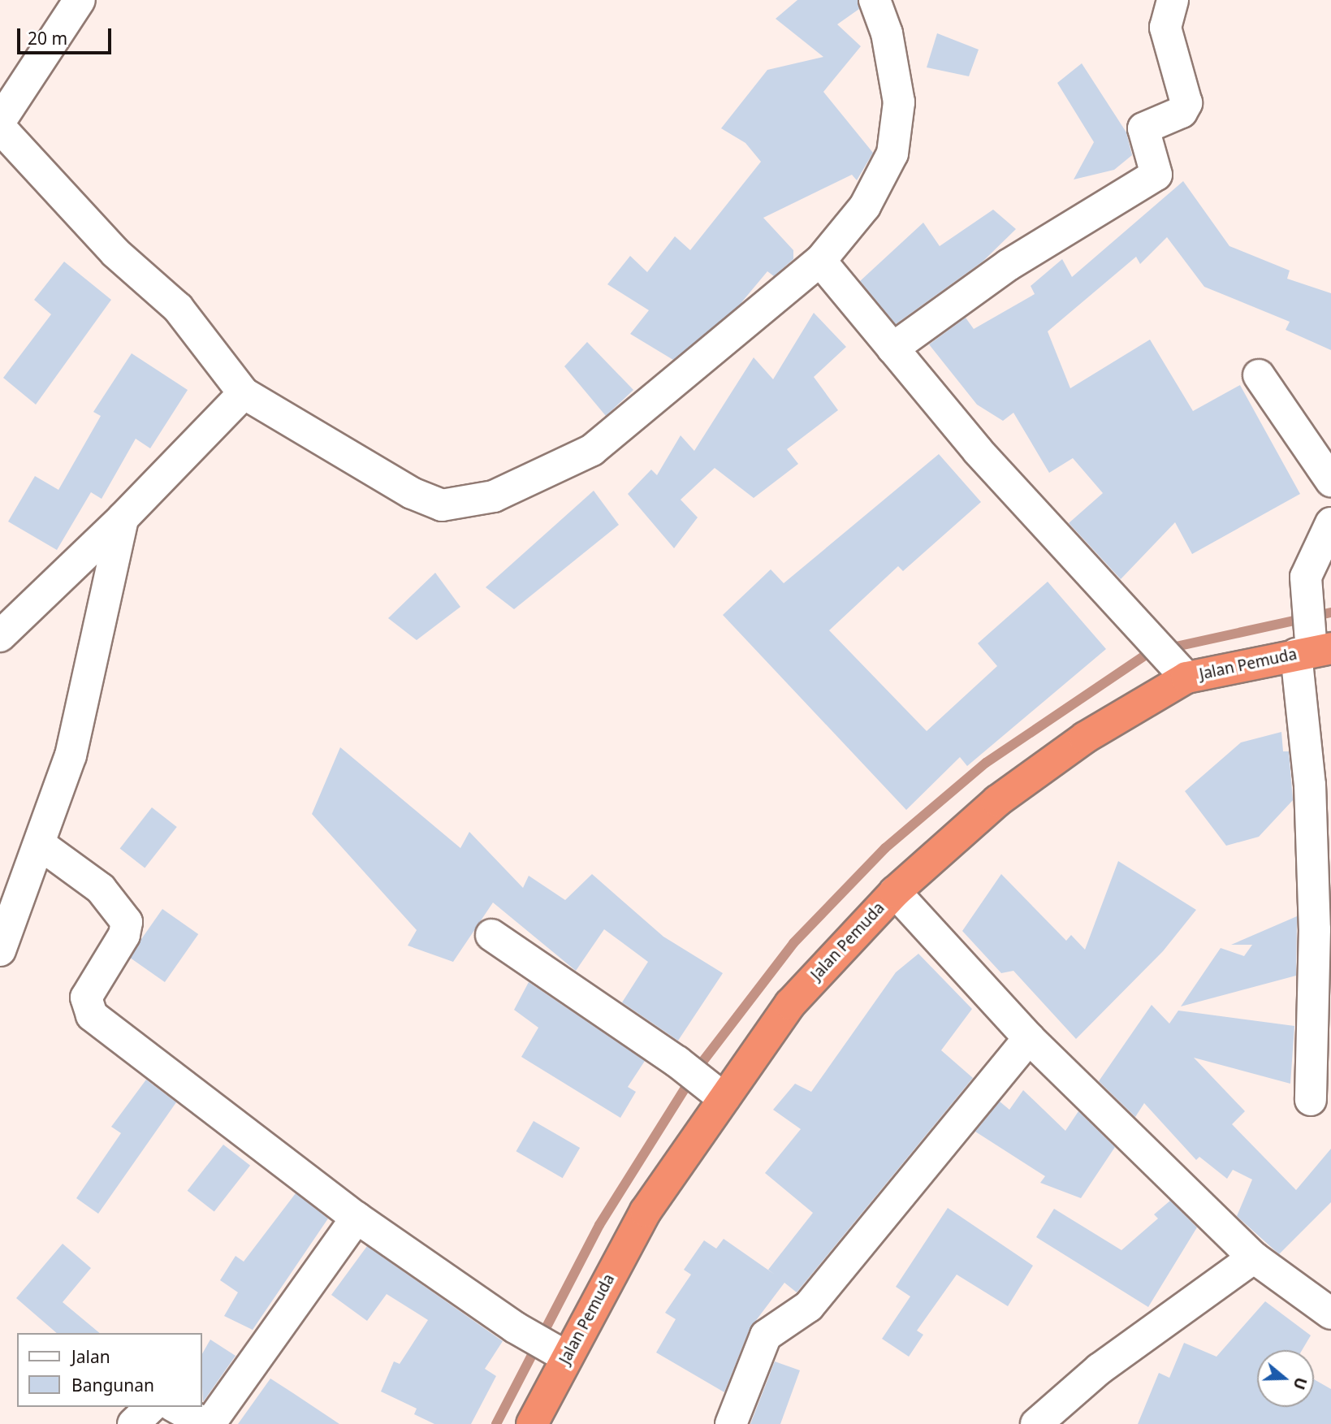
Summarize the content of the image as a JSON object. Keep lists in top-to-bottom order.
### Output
{
  "streets": {
    "highway": ["Jalan Pemuda"]
  },
  "legend": ["Jalan", "Bangunan"],
  "scale_bar": "20 m",
  "north": "right"
}
